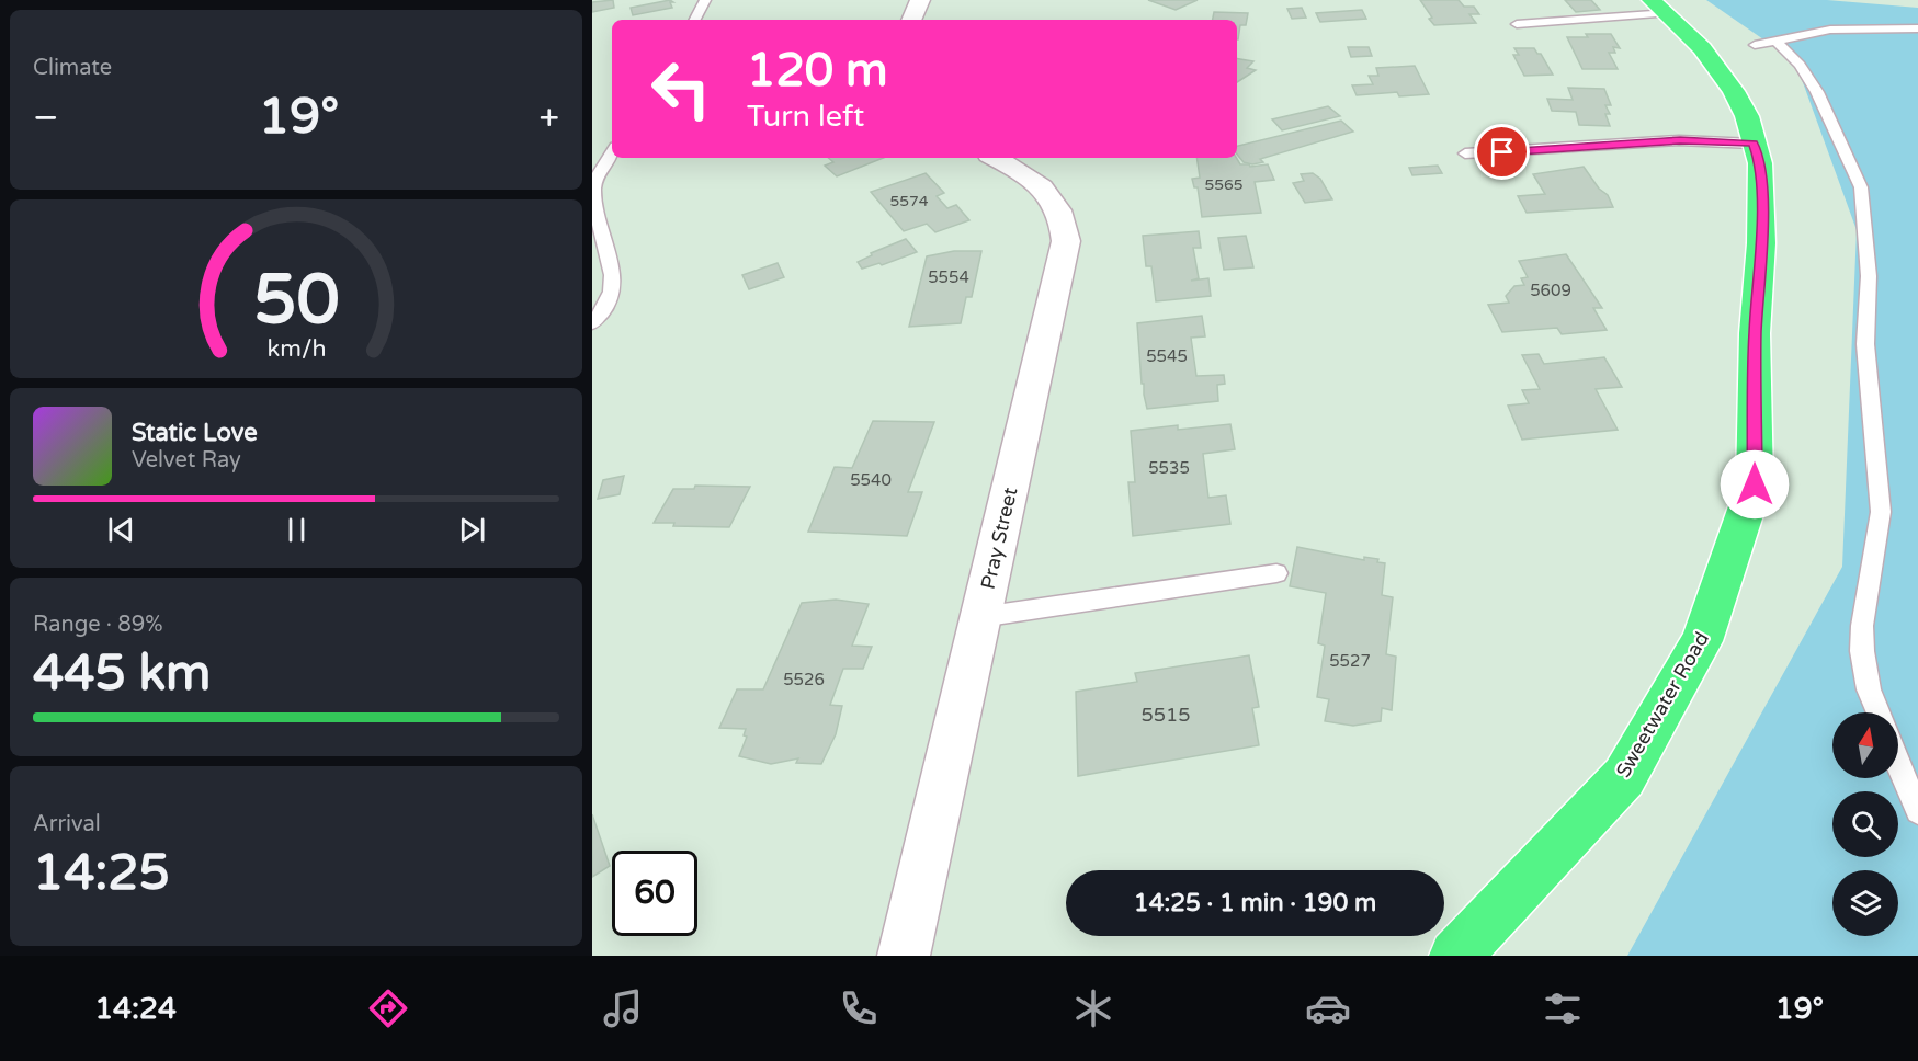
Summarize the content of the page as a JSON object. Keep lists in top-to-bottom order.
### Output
{
  "streets": {
    "main road": ["Sweetwater Road"],
    "street": ["Pray Street"]
  },
  "house_numbers": [
    "5565",
    "5574",
    "5554",
    "5609",
    "5545",
    "5535",
    "5540",
    "5527",
    "5526",
    "5515"
  ],
  "north": "top",
  "page": {
    "tile": [
      "Climate",
      ["Range · 89%", "445 km"],
      ["Arrival", "14:25"]
    ],
    "turn": ["120 m", "Turn left"],
    "heat": ["−", "19°", "+"],
    "song": ["Static Love", "Velvet Ray"],
    "limit": "60",
    "trip": "14:25 · 1 min · 190 m",
    "tabs": ["14:24", "19°"],
    "gauge": ["50", "km/h"]
  }
}
